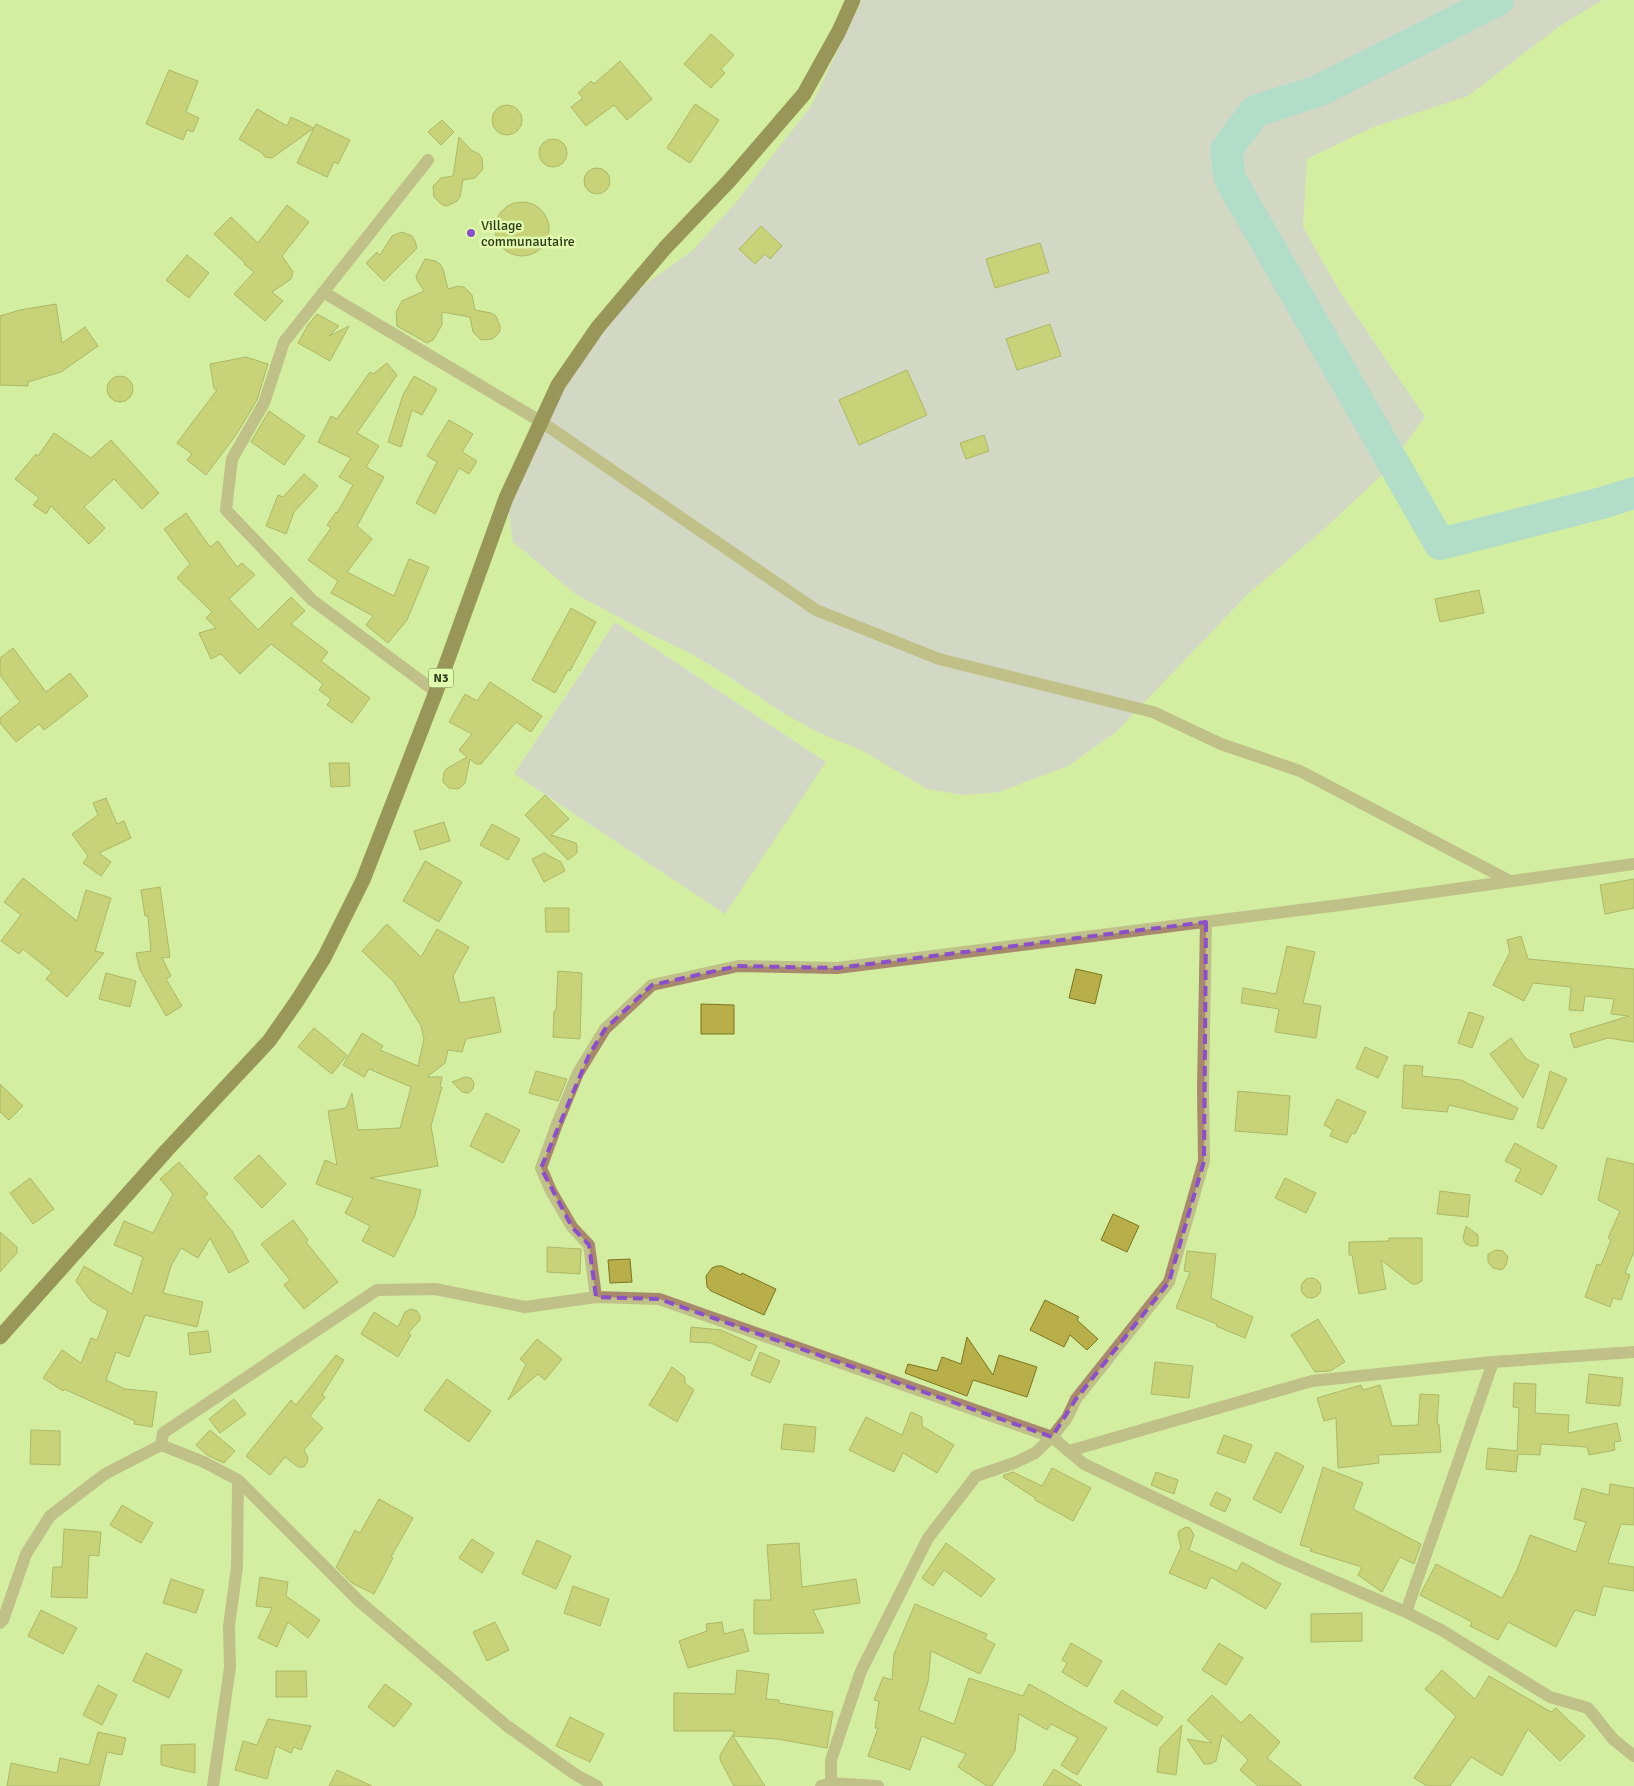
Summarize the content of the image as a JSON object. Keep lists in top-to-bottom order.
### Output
{
  "streets": {
    "highway": ["N3"]
  },
  "places": ["Village communautaire"]
}
